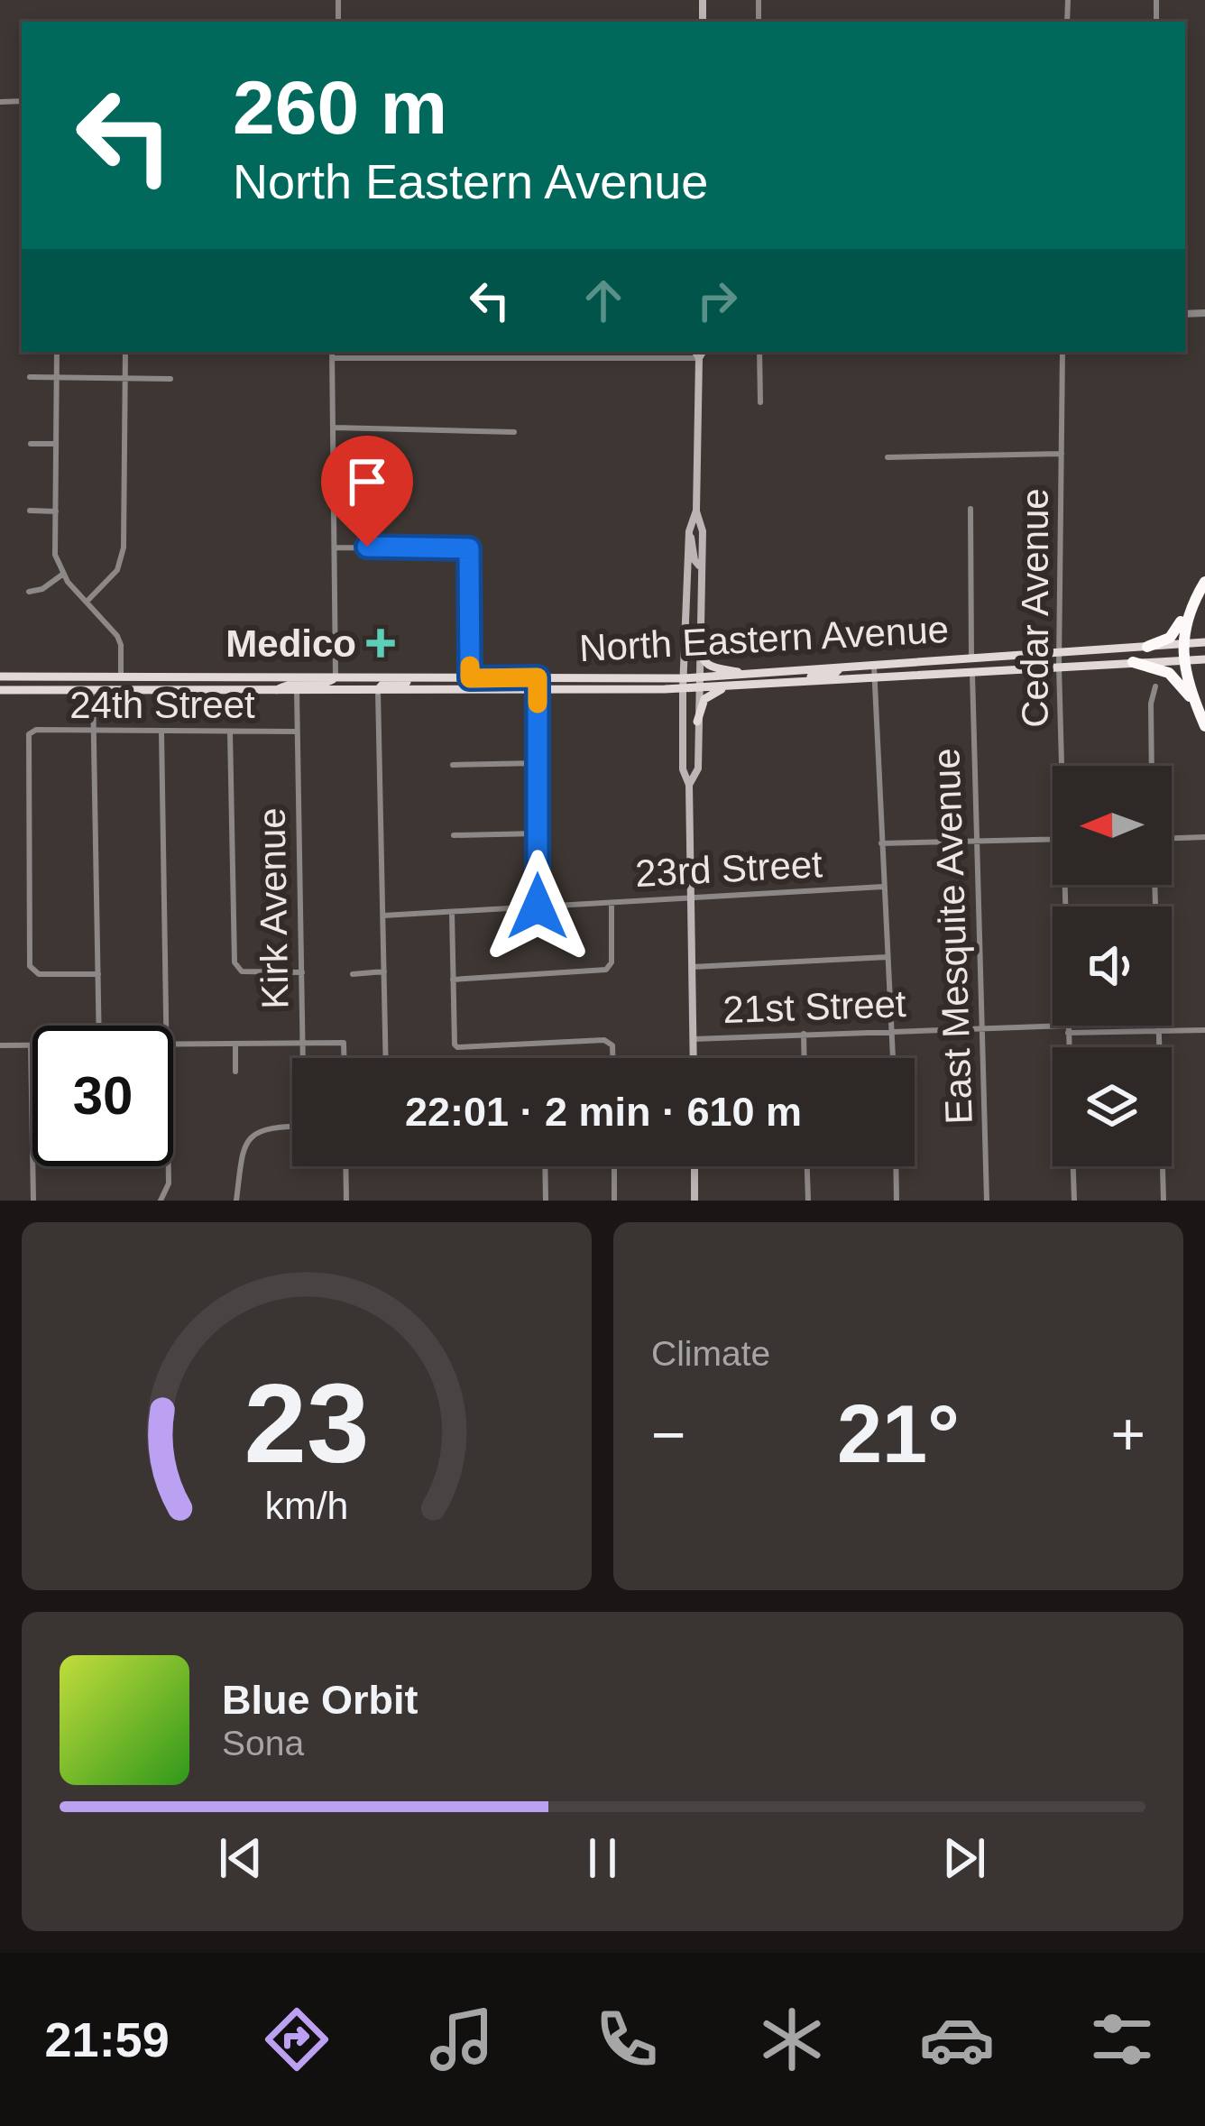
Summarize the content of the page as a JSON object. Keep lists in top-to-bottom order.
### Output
{
  "streets": {
    "main road": ["North Eastern Avenue"],
    "street": [
      "Cedar Avenue",
      "24th Street",
      "23rd Street",
      "Kirk Avenue",
      "East Mesquite Avenue",
      "21st Street"
    ]
  },
  "crossings": [
    ["Cedar Avenue", "North Eastern Avenue"],
    ["Cedar Avenue", "21st Street"],
    ["North Eastern Avenue", "Kirk Avenue"],
    ["North Eastern Avenue", "East Mesquite Avenue"],
    ["24th Street", "Kirk Avenue"],
    ["East Mesquite Avenue", "21st Street"]
  ],
  "places": {
    "health": ["Medico"]
  },
  "north": "left",
  "page": {
    "turn": ["260 m", "North Eastern Avenue"],
    "limit": "30",
    "trip": "22:01 · 2 min · 610 m",
    "tile": "Climate",
    "heat": ["−", "21°", "+"],
    "song": ["Blue Orbit", "Sona"],
    "tabs": "21:59",
    "gauge": ["23", "km/h"]
  }
}
